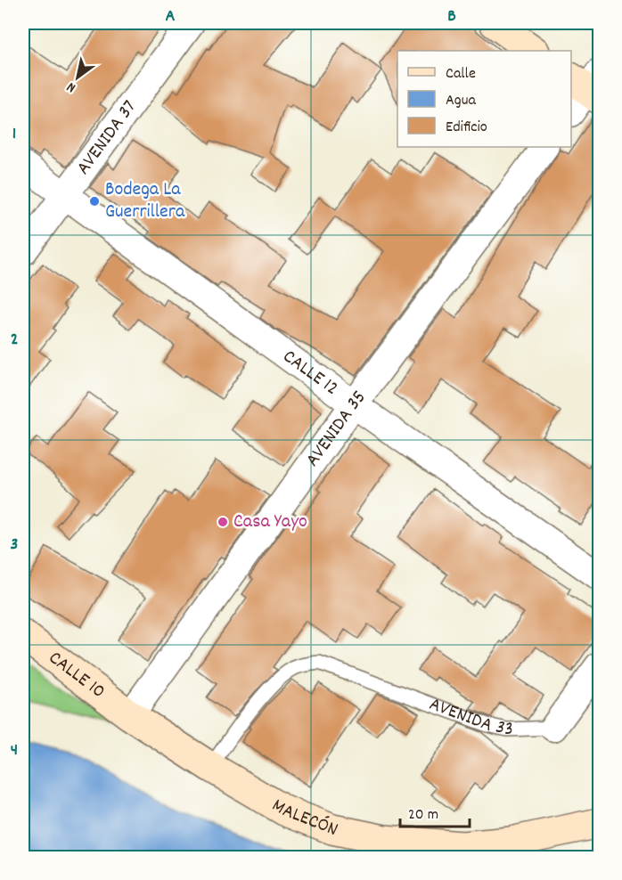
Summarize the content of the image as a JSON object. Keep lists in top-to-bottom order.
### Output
{
  "streets": {
    "main road": ["CALLE 10", "MALECÓN"],
    "street": [
      "AVENIDA 37",
      "CALLE 12",
      "AVENIDA 35",
      "AVENIDA 33"
    ]
  },
  "crossings": [
    ["AVENIDA 37", "CALLE 12"],
    ["CALLE 12", "AVENIDA 35"],
    ["AVENIDA 35", "CALLE 10"],
    ["AVENIDA 35", "MALECÓN"],
    ["CALLE 10", "MALECÓN"],
    ["AVENIDA 33", "MALECÓN"]
  ],
  "places": ["Bodega La Guerrillera", "Casa Yayo"],
  "legend": ["Calle", "Agua", "Edificio"],
  "scale_bar": "20 m",
  "north": "bottom left",
  "grid": {
    "columns": ["A", "B"],
    "rows": [
      "1",
      "2",
      "3",
      "4"
    ]
  }
}
